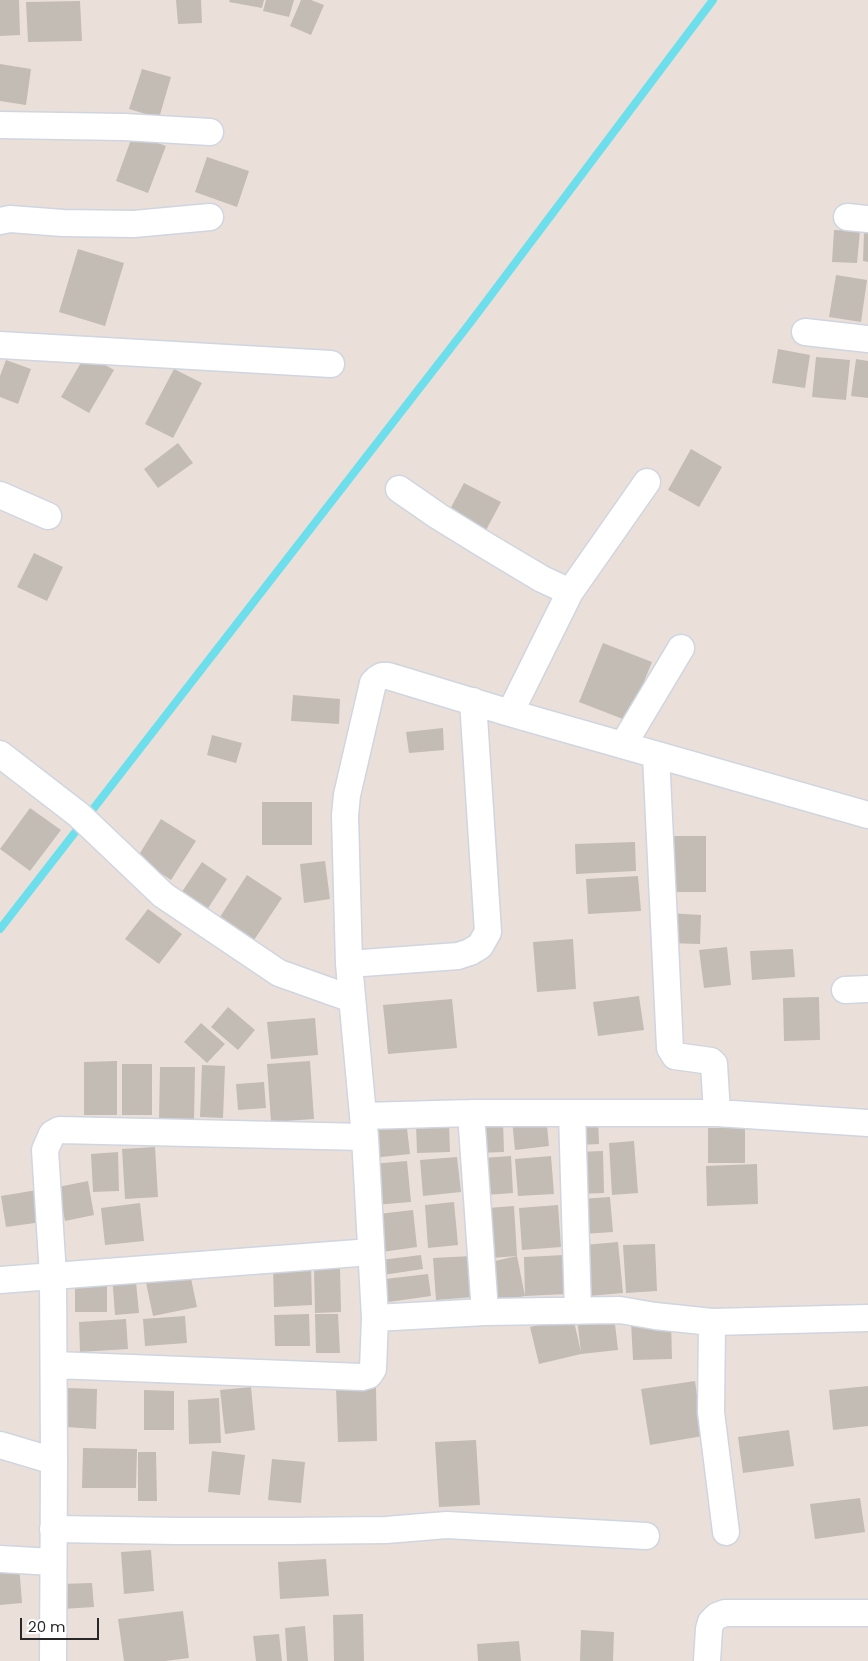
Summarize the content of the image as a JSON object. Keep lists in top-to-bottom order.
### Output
{
  "scale_bar": "20 m"
}
